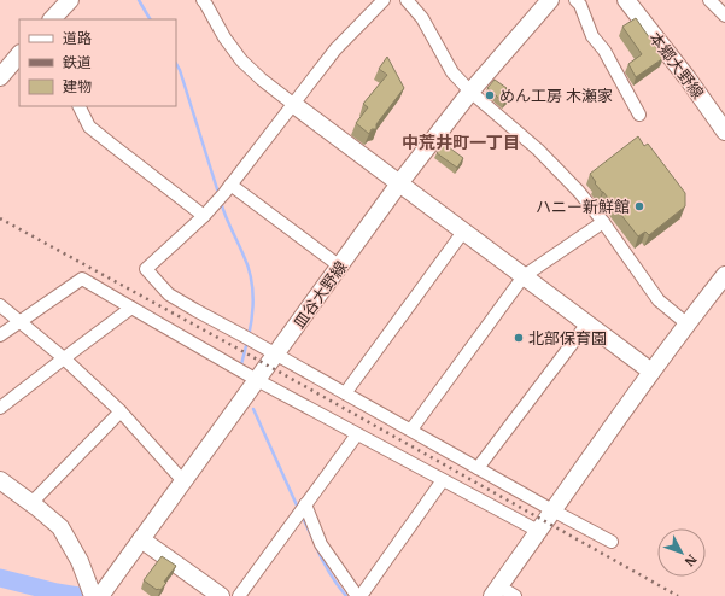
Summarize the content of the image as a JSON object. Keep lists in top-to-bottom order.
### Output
{
  "streets": {
    "street": ["本郷大野線", "皿谷大野線"]
  },
  "districts": ["中荒井町一丁目"],
  "places": ["めん工房 木瀬家", "ハニー新鮮館", "北部保育園"],
  "legend": ["道路", "鉄道", "建物"],
  "north": "bottom right"
}
